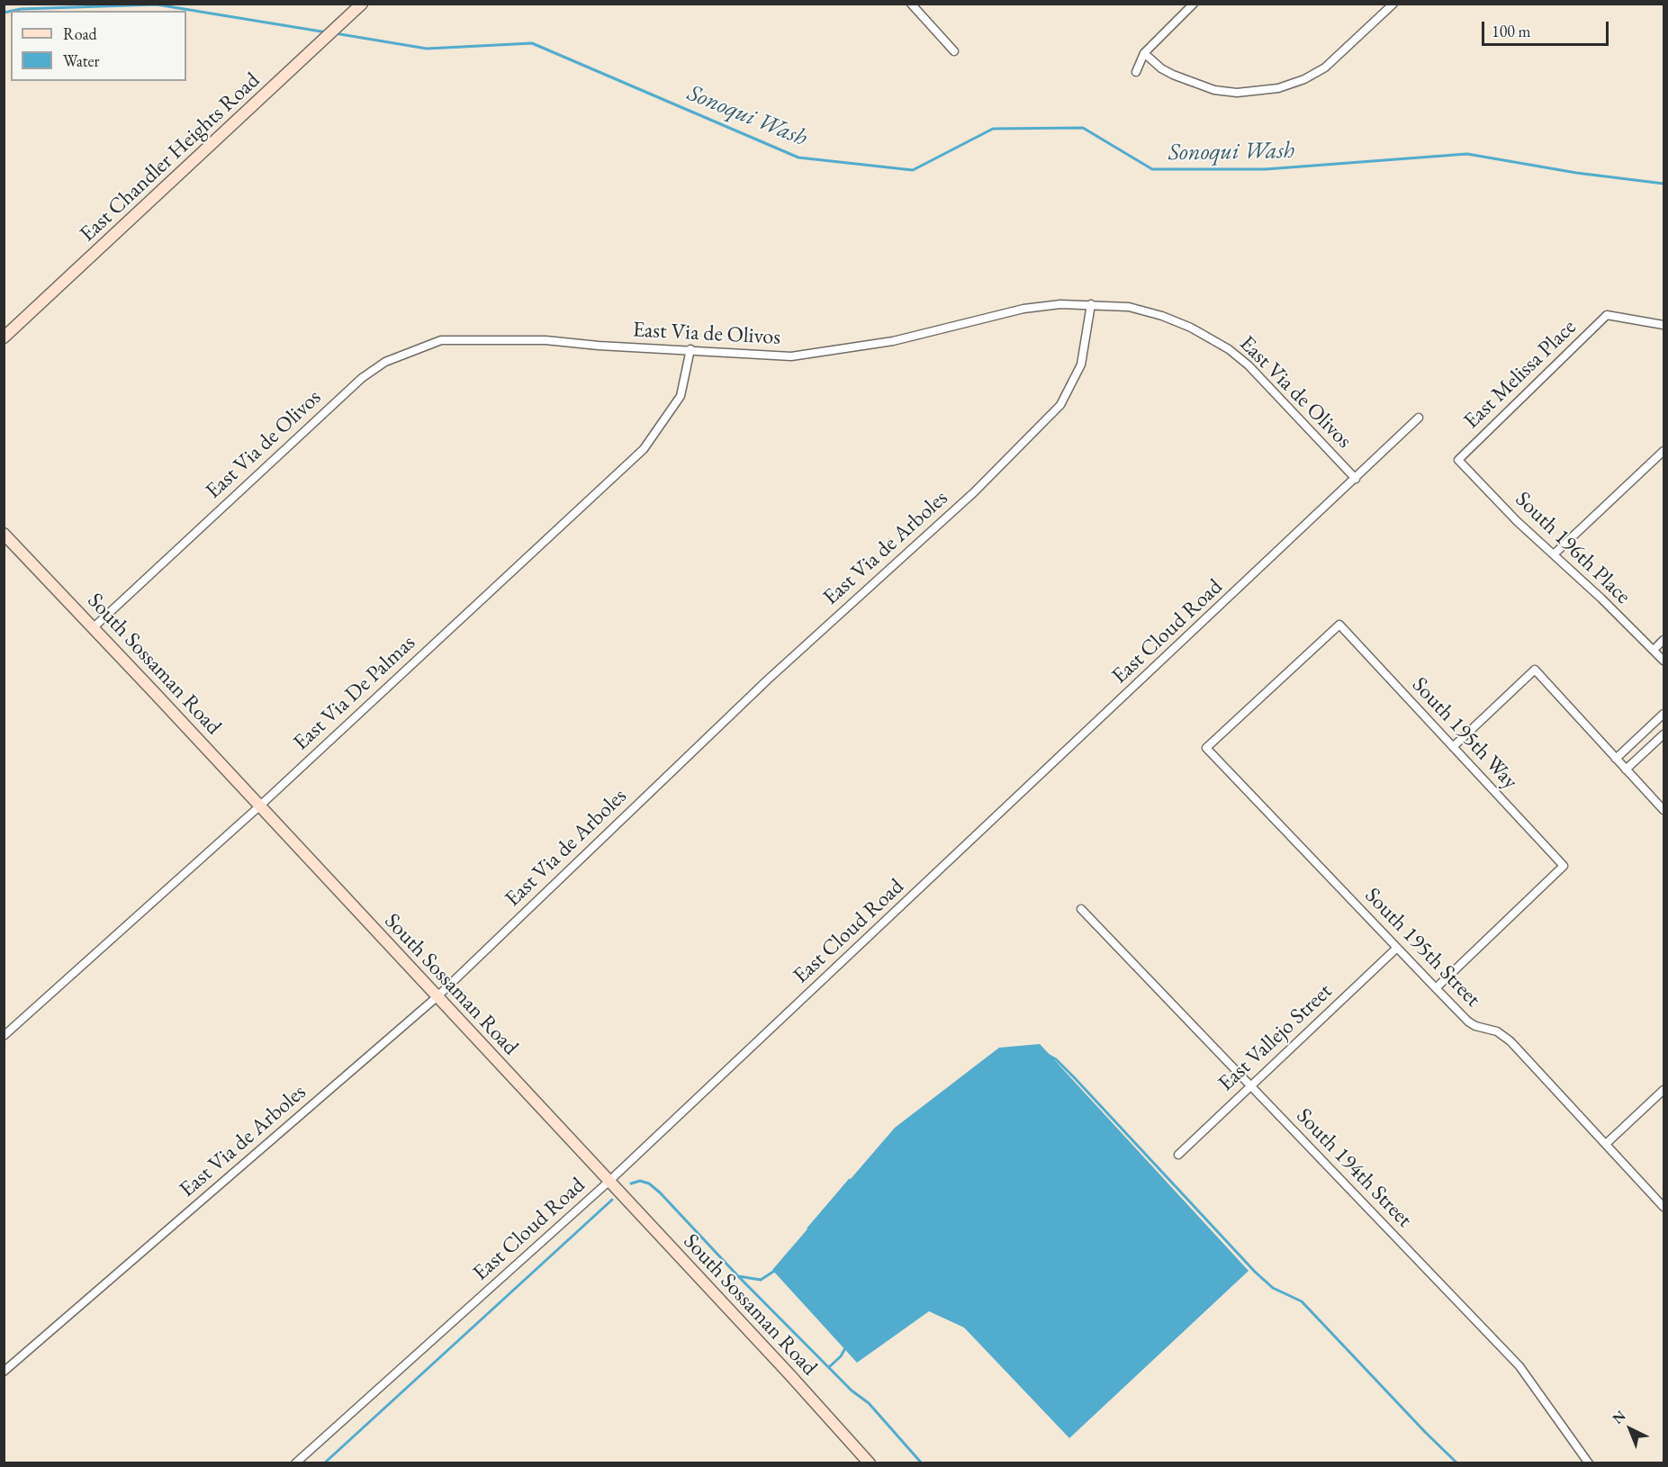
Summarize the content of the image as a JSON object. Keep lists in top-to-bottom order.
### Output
{
  "streets": {
    "main road": ["East Chandler Heights Road", "South Sossaman Road"],
    "street": [
      "East Via de Olivos",
      "East Melissa Place",
      "East Via de Arboles",
      "South 196th Place",
      "East Cloud Road",
      "East Via De Palmas",
      "South 195th Way",
      "South 195th Street",
      "East Vallejo Street",
      "South 194th Street"
    ]
  },
  "crossings": [
    ["East Via de Olivos", "East Via de Arboles"],
    ["East Via de Olivos", "East Cloud Road"],
    ["East Via de Olivos", "South Sossaman Road"],
    ["East Via de Olivos", "East Via De Palmas"],
    ["East Melissa Place", "South 196th Place"],
    ["East Via de Arboles", "South Sossaman Road"],
    ["East Cloud Road", "South Sossaman Road"],
    ["South Sossaman Road", "East Via De Palmas"],
    ["South 195th Way", "South 195th Street"],
    ["South 195th Street", "East Vallejo Street"],
    ["East Vallejo Street", "South 194th Street"]
  ],
  "water": ["Sonoqui Wash"],
  "legend": ["Road", "Water"],
  "scale_bar": "100 m",
  "north": "top left"
}
